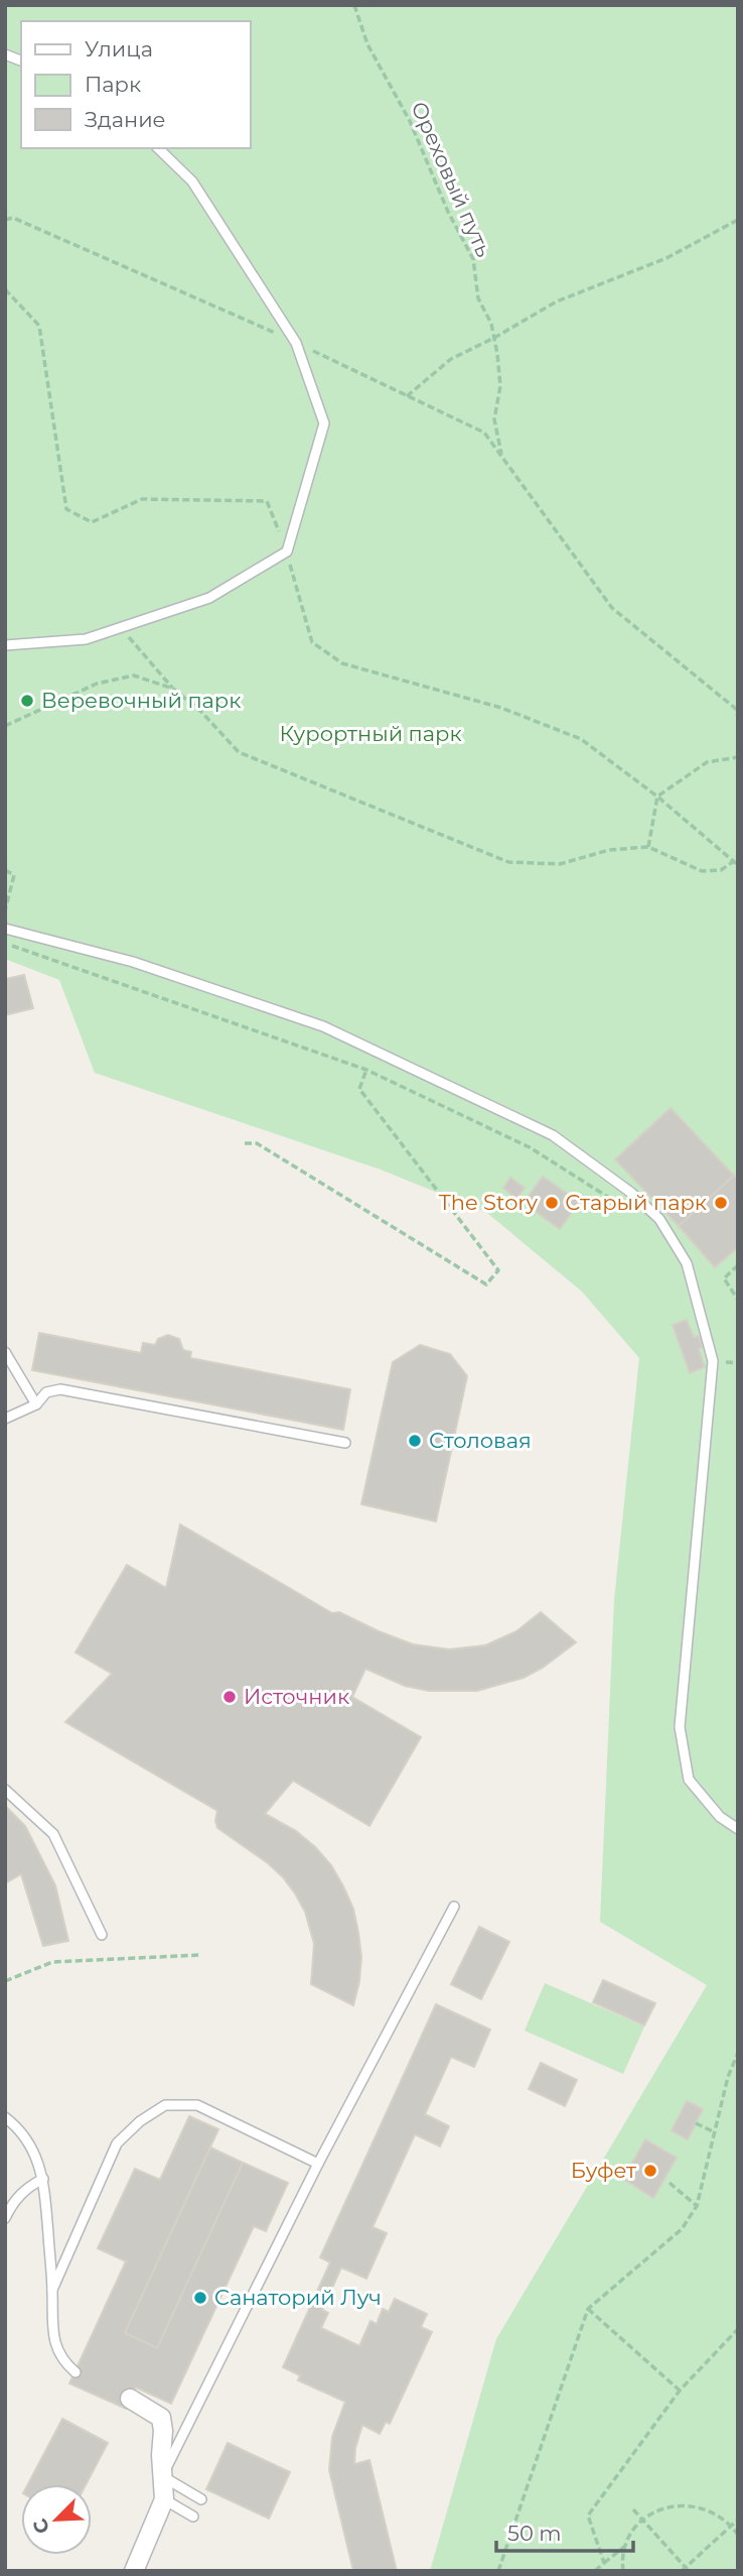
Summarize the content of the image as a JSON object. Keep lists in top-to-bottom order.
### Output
{
  "streets": {
    "path": ["Ореховый путь"]
  },
  "parks": ["Курортный парк"],
  "places": [
    "Веревочный парк",
    "The Story",
    "Старый парк",
    "Столовая",
    "Источник",
    "Буфет",
    "Cанаторий Луч"
  ],
  "legend": ["Улица", "Парк", "Здание"],
  "scale_bar": "50 m",
  "north": "bottom left"
}
